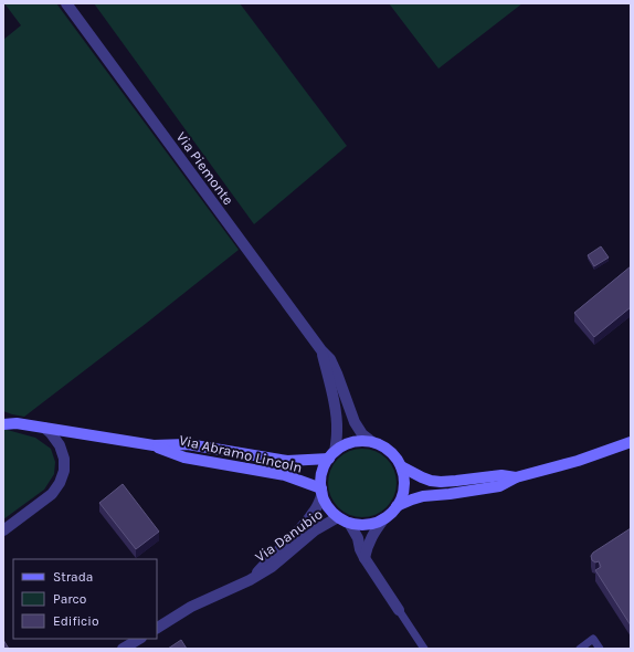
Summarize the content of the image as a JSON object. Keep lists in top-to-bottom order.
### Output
{
  "streets": {
    "street": ["Via Piemonte", "Via Abramo Lincoln", "Via Danubio"]
  },
  "crossings": [
    ["Via Piemonte", "Via Abramo Lincoln"],
    ["Via Piemonte", "Via Danubio"],
    ["Via Abramo Lincoln", "Via Danubio"]
  ],
  "legend": ["Strada", "Parco", "Edificio"]
}
